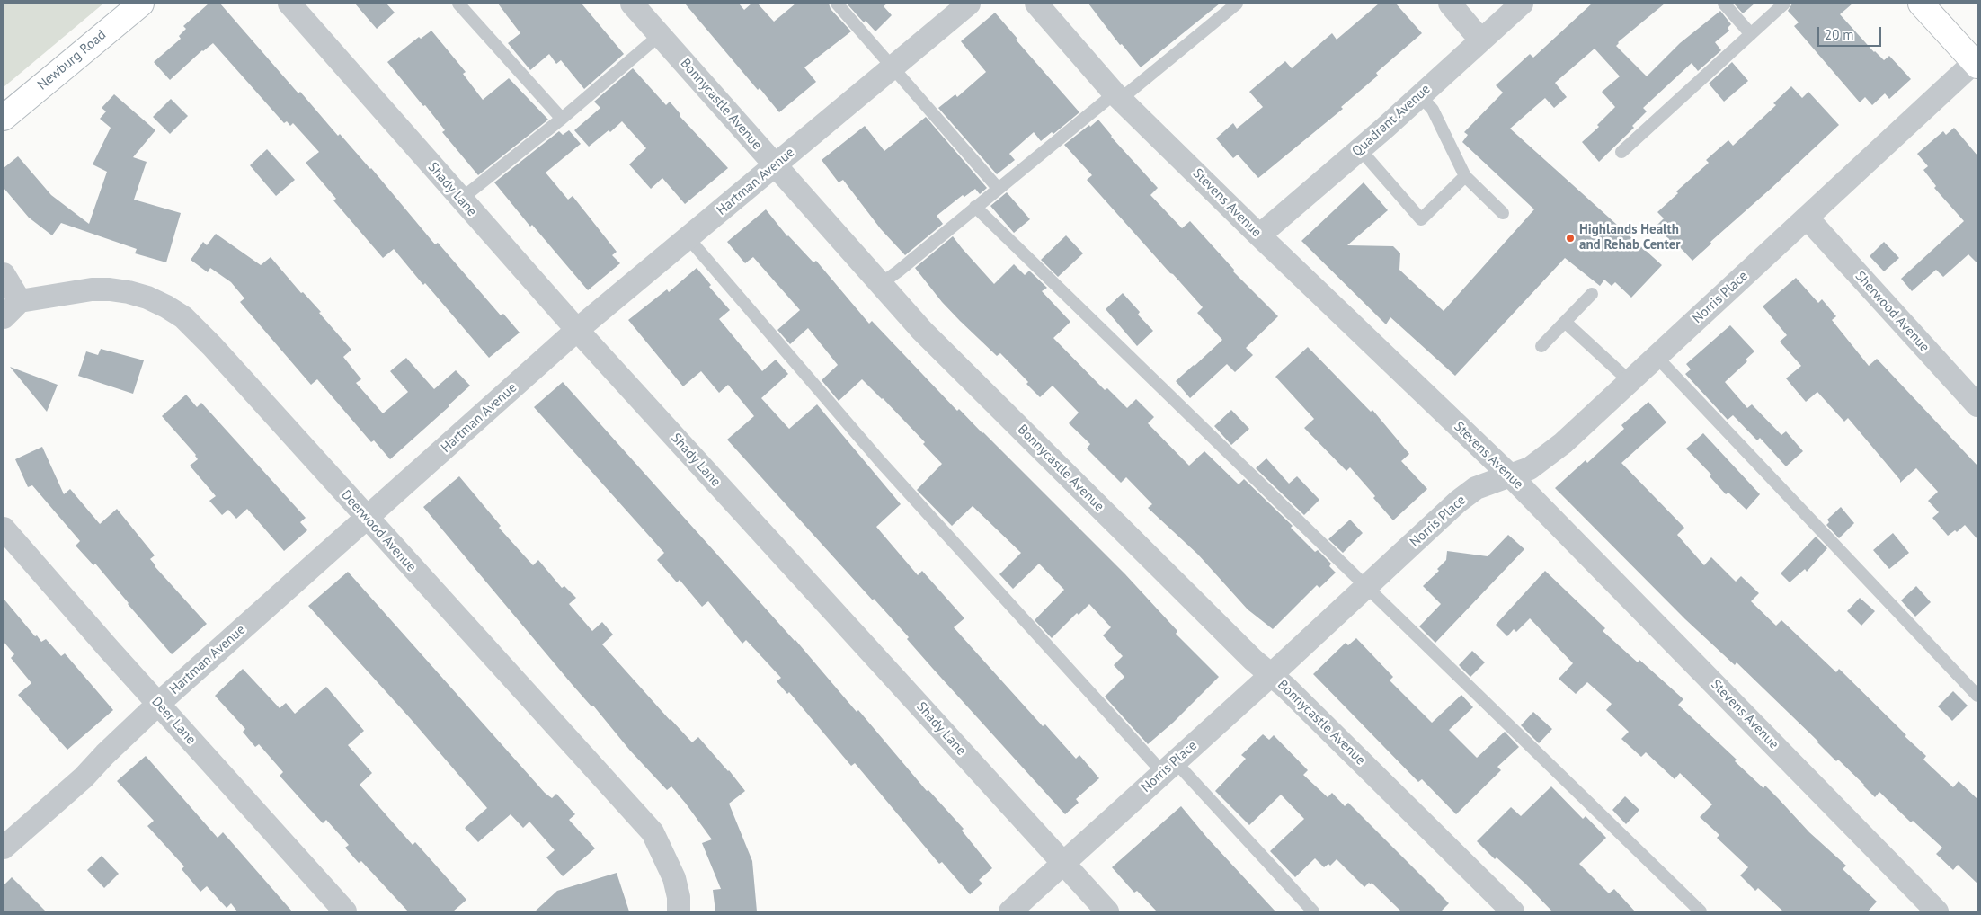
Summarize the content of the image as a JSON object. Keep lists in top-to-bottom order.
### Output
{
  "streets": {
    "main road": ["Newburg Road"],
    "street": [
      "Bonnycastle Avenue",
      "Quadrant Avenue",
      "Hartman Avenue",
      "Shady Lane",
      "Stevens Avenue",
      "Norris Place",
      "Sherwood Avenue",
      "Deerwood Avenue",
      "Deer Lane"
    ]
  },
  "crossings": [
    ["Bonnycastle Avenue", "Hartman Avenue"],
    ["Bonnycastle Avenue", "Norris Place"],
    ["Quadrant Avenue", "Stevens Avenue"],
    ["Hartman Avenue", "Shady Lane"],
    ["Hartman Avenue", "Deerwood Avenue"],
    ["Hartman Avenue", "Deer Lane"],
    ["Shady Lane", "Norris Place"],
    ["Stevens Avenue", "Norris Place"],
    ["Norris Place", "Sherwood Avenue"]
  ],
  "places": ["Highlands Health and Rehab Center"],
  "scale_bar": "20 m"
}
